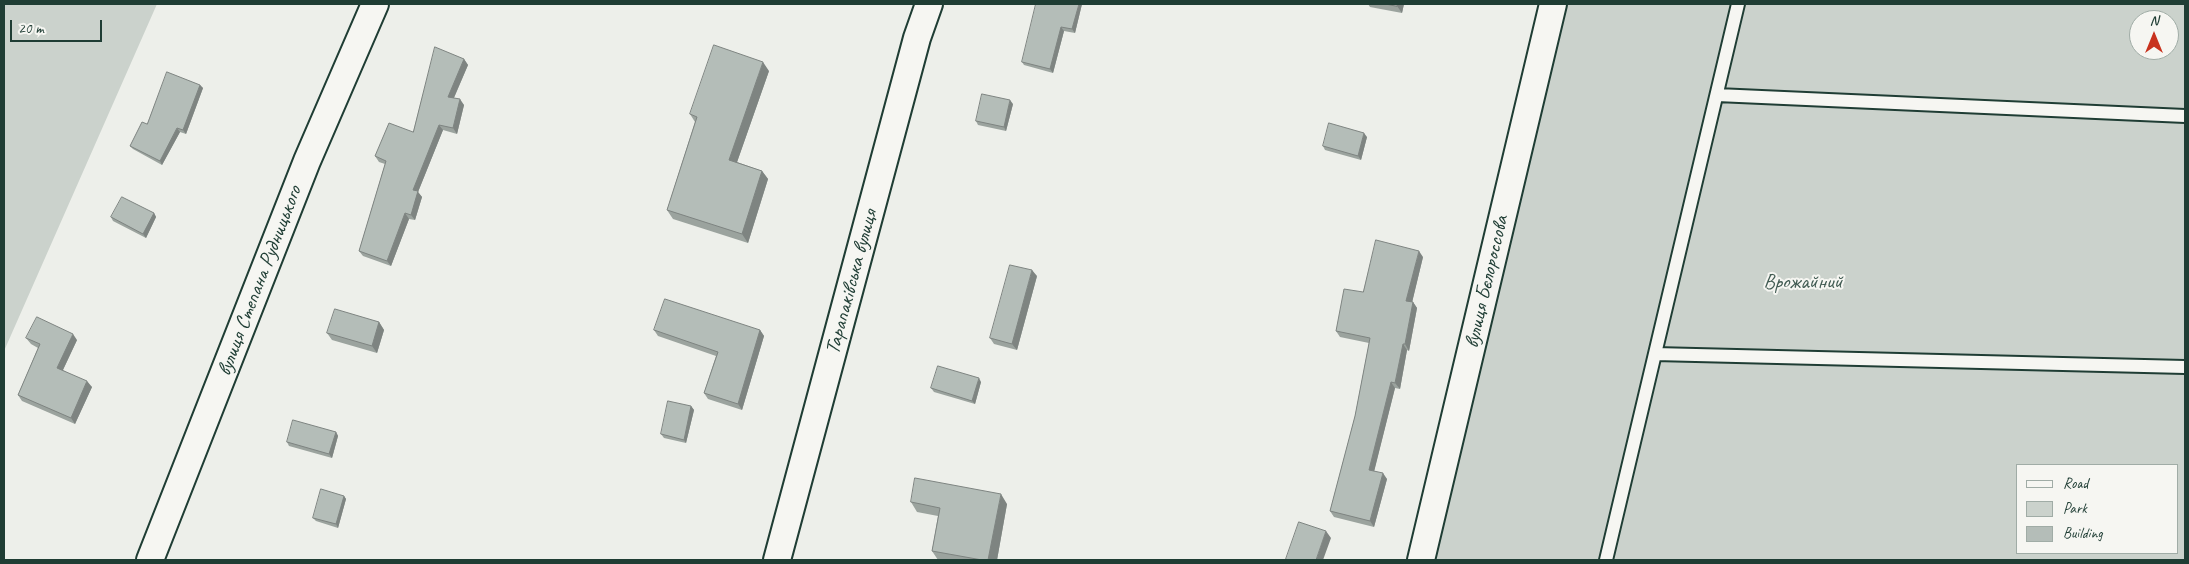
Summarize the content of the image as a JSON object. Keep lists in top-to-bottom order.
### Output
{
  "streets": {
    "street": ["вулиця Степана Рудницького", "Тарапаківська вулиця", "вулиця Бєлороссова"]
  },
  "parks": ["Врожайний"],
  "legend": ["Road", "Park", "Building"],
  "scale_bar": "20 m",
  "north": "top"
}
